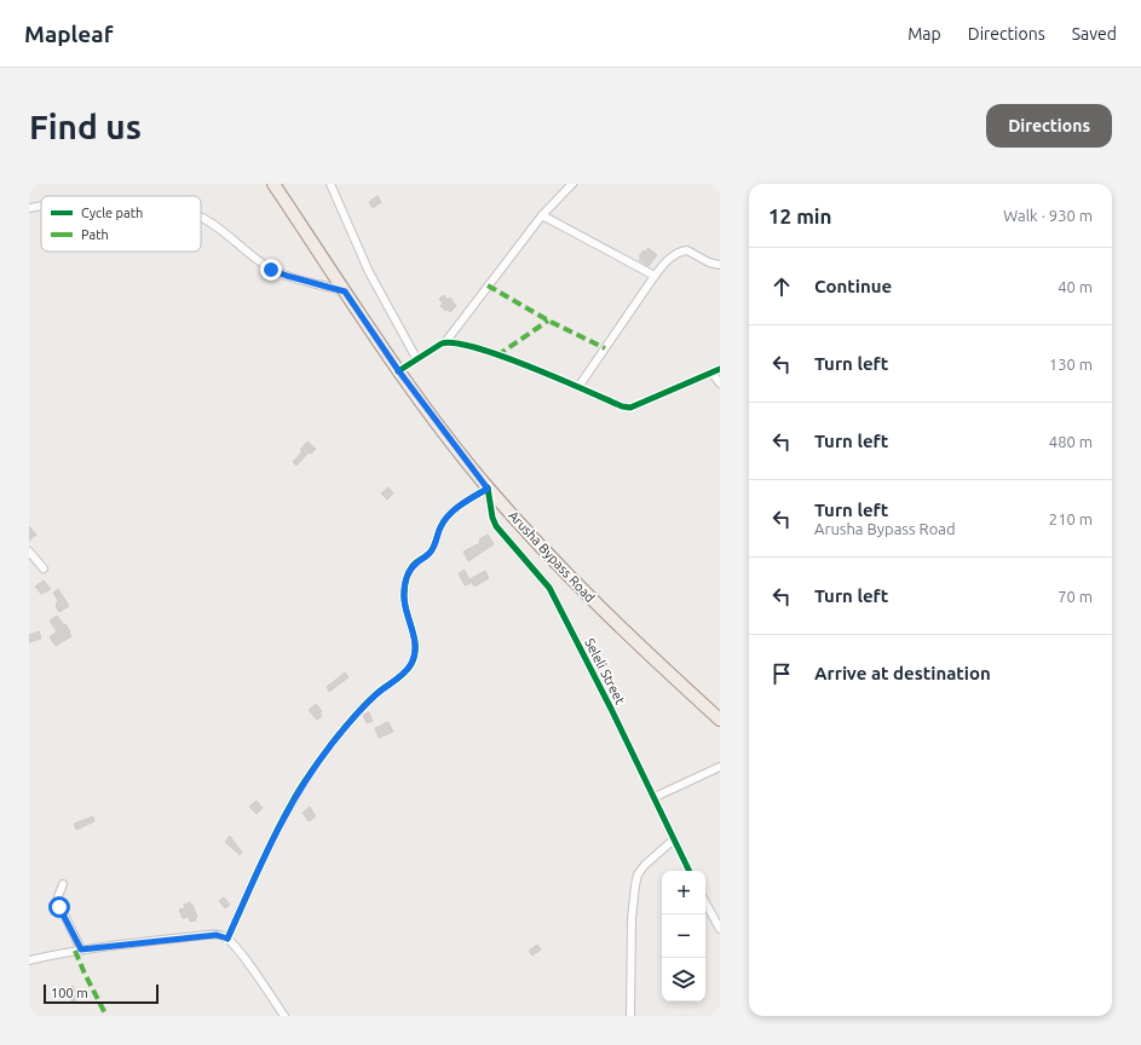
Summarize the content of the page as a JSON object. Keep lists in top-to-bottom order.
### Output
{
  "streets": {
    "main road": ["Arusha Bypass Road"],
    "street": ["Seleli Street"]
  },
  "crossings": [
    ["Arusha Bypass Road", "Seleli Street"]
  ],
  "legend": ["Cycle path", "Path"],
  "scale_bar": "100 m",
  "page": {
    "header": "Mapleaf",
    "nav": ["Map", "Directions", "Saved"],
    "buttons": "Directions",
    "title": "Find us",
    "heading": ["12 min", "Walk · 930 m"],
    "list": [
      ["Continue", "40 m"],
      ["Turn left", "130 m"],
      ["Turn left", "480 m"],
      ["Turn left", "Arusha Bypass Road", "210 m"],
      ["Turn left", "70 m"],
      "Arrive at destination"
    ],
    "map_buttons": ["+", "−"],
    "scale": "100 m"
  }
}
